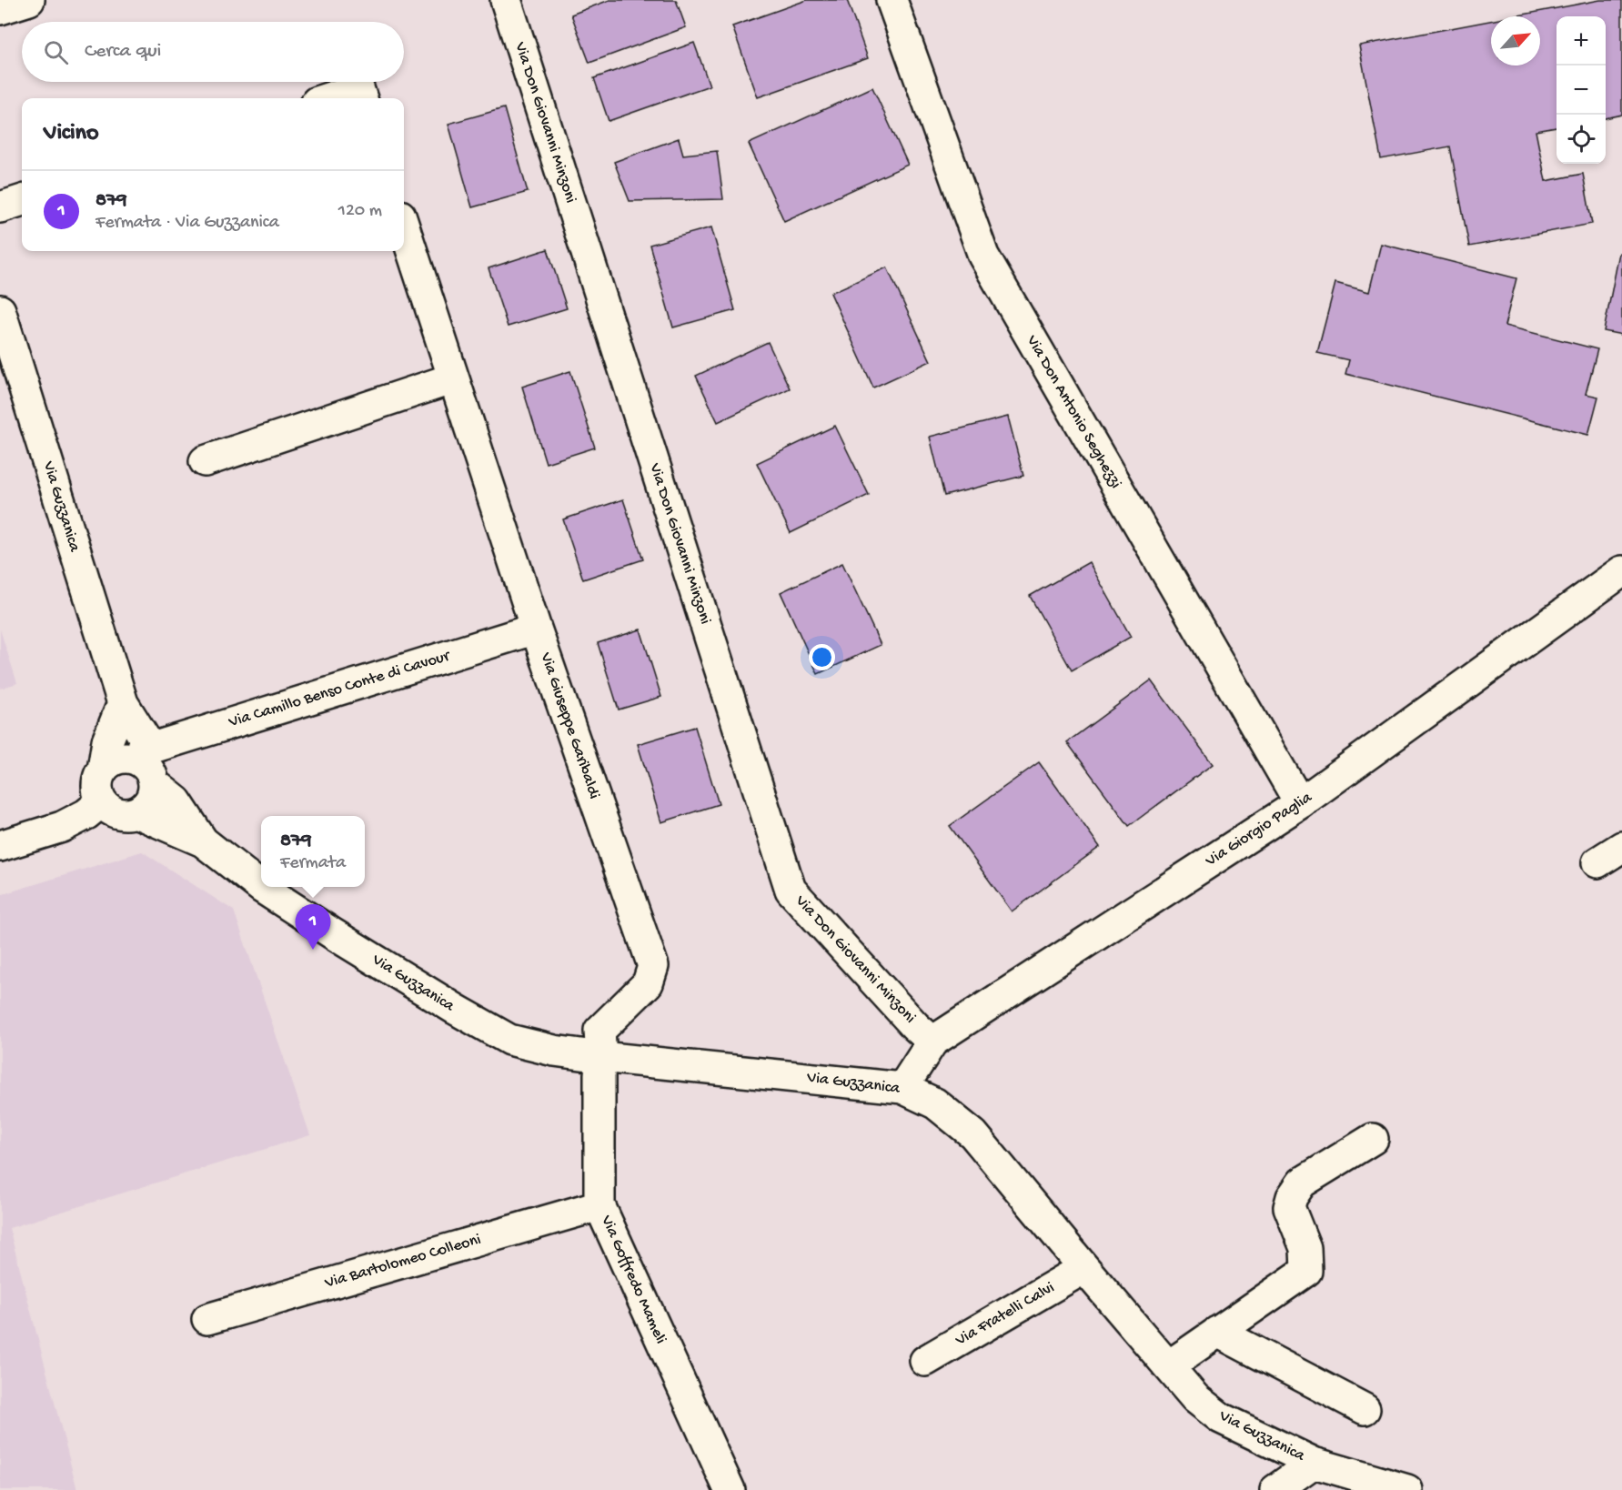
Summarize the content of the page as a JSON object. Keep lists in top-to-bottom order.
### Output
{
  "streets": {
    "street": [
      "Via Don Giovanni Minzoni",
      "Via Don Antonio Seghezzi",
      "Via Guzzanica",
      "Via Camillo Benso Conte di Cavour",
      "Via Giuseppe Garibaldi",
      "Via Giorgio Paglia",
      "Via Bartolomeo Colleoni",
      "Via Goffredo Mameli",
      "Via Fratelli Calvi"
    ]
  },
  "crossings": [
    ["Via Don Giovanni Minzoni", "Via Giorgio Paglia"],
    ["Via Don Antonio Seghezzi", "Via Giorgio Paglia"],
    ["Via Guzzanica", "Via Camillo Benso Conte di Cavour"],
    ["Via Guzzanica", "Via Giuseppe Garibaldi"],
    ["Via Guzzanica", "Via Giorgio Paglia"],
    ["Via Guzzanica", "Via Goffredo Mameli"],
    ["Via Guzzanica", "Via Fratelli Calvi"],
    ["Via Camillo Benso Conte di Cavour", "Via Giuseppe Garibaldi"],
    ["Via Giuseppe Garibaldi", "Via Goffredo Mameli"],
    ["Via Bartolomeo Colleoni", "Via Goffredo Mameli"]
  ],
  "north": "top right",
  "page": {
    "map_buttons": ["+", "−"],
    "search": "Cerca qui",
    "heading": "Vicino",
    "list": [
      {
        "mark": "1",
        "name": "879",
        "note": "Fermata · Via Guzzanica",
        "value": "120 m"
      }
    ],
    "popup": ["879", "Fermata"],
    "pins": "1"
  }
}
